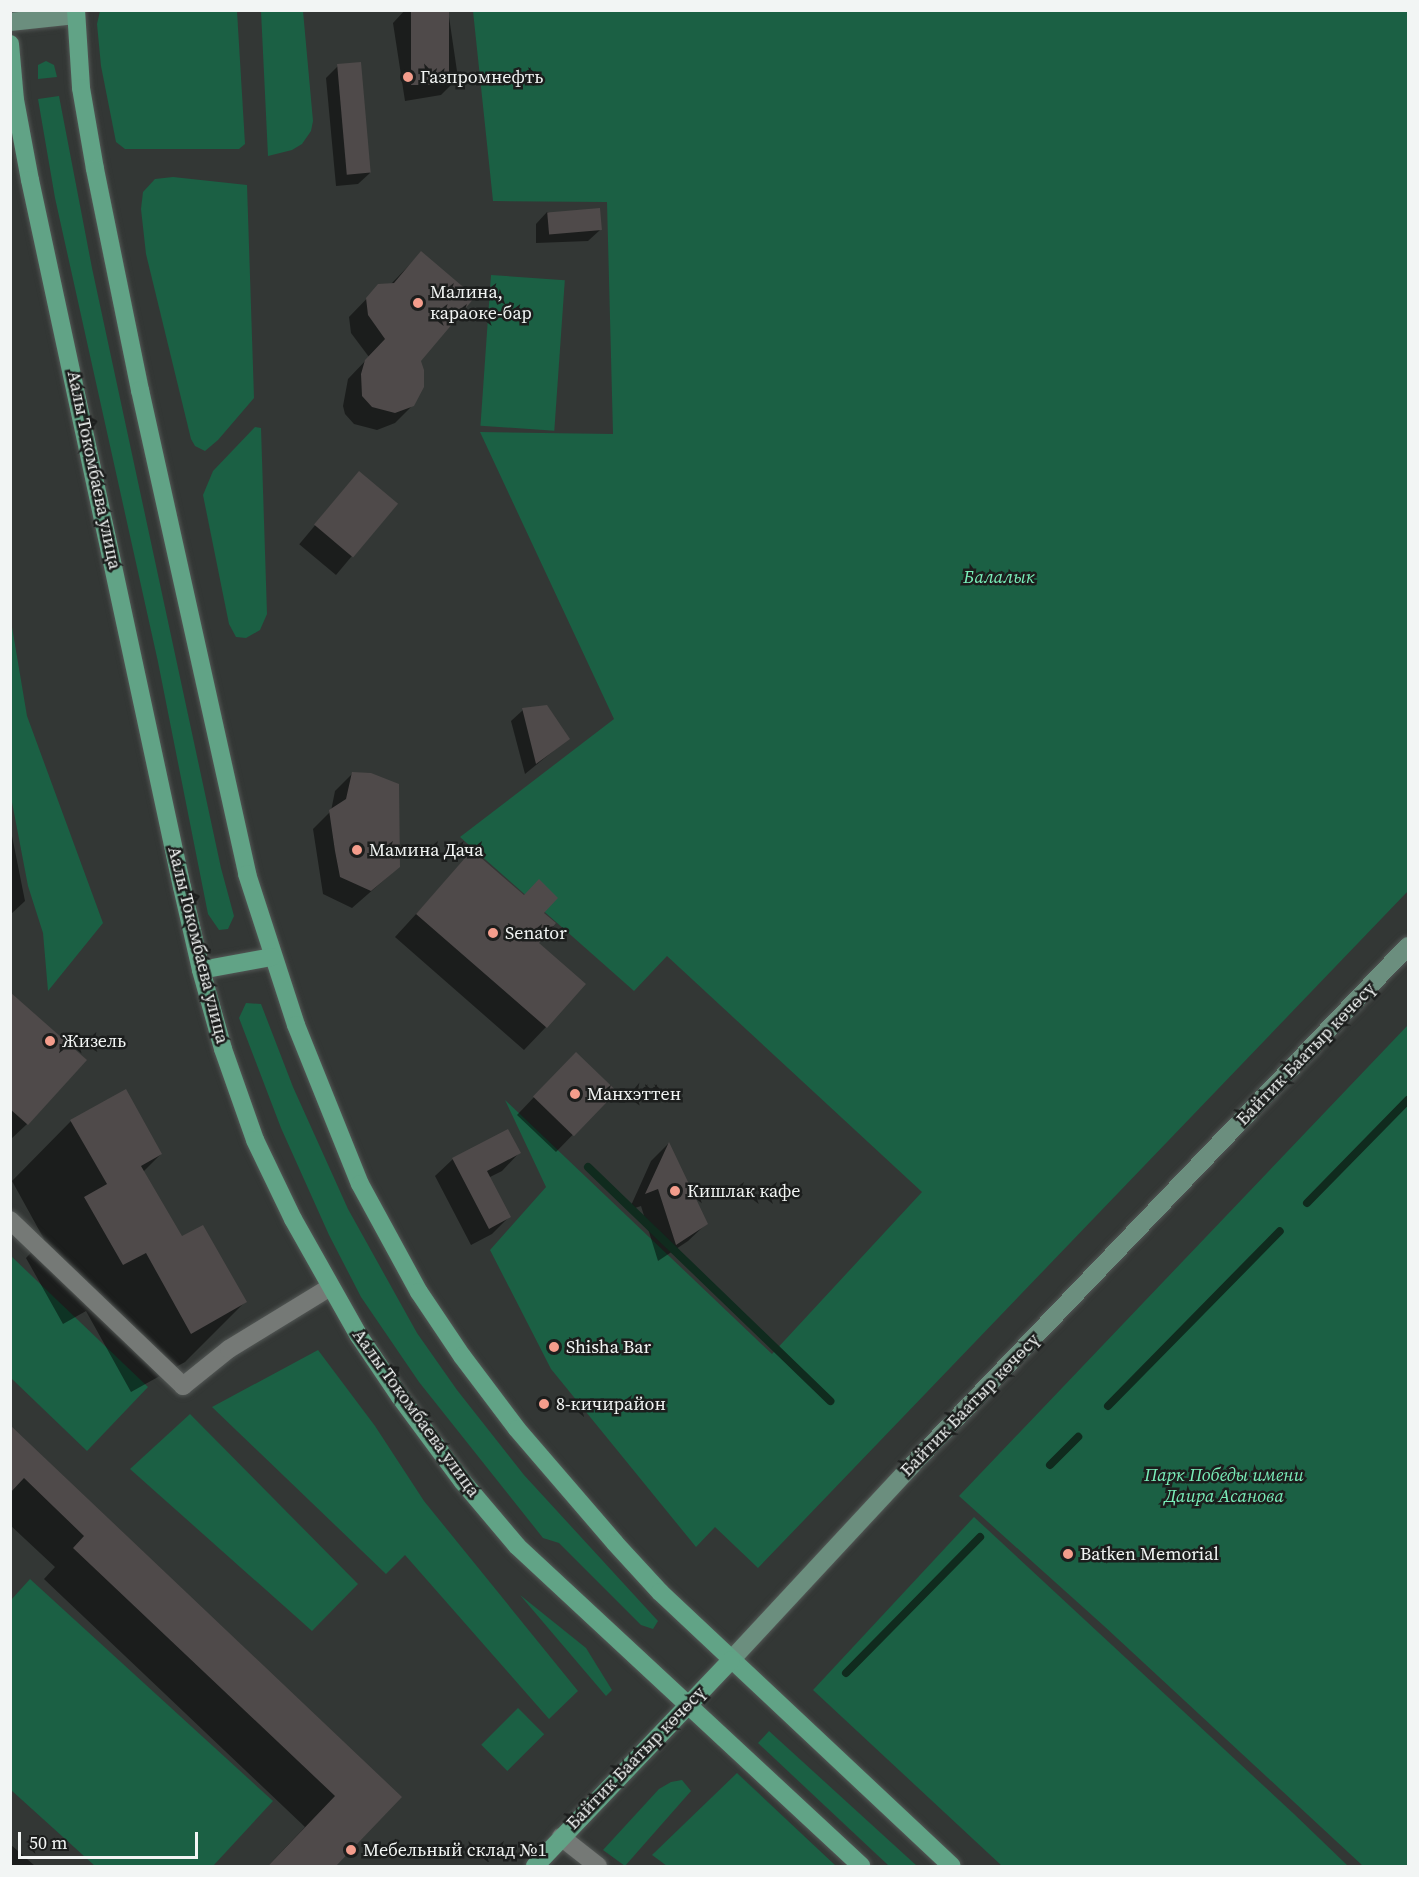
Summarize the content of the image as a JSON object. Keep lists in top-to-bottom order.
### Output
{
  "streets": {
    "main road": ["Аалы Токомбаева улица", "Байтик Баатыр көчөсү"]
  },
  "crossings": [
    ["Аалы Токомбаева улица", "Байтик Баатыр көчөсү"]
  ],
  "parks": ["Балалык", "Парк Победы имени Даира Асанова"],
  "places": [
    "Газпромнефть",
    "Малина, караоке-бар",
    "Мамина Дача",
    "Senator",
    "Жизель",
    "Манхэттен",
    "Кишлак кафе",
    "Shisha Bar",
    "8-кичирайон",
    "Batken Memorial",
    "Мебельный склад №1"
  ],
  "scale_bar": "50 m"
}
